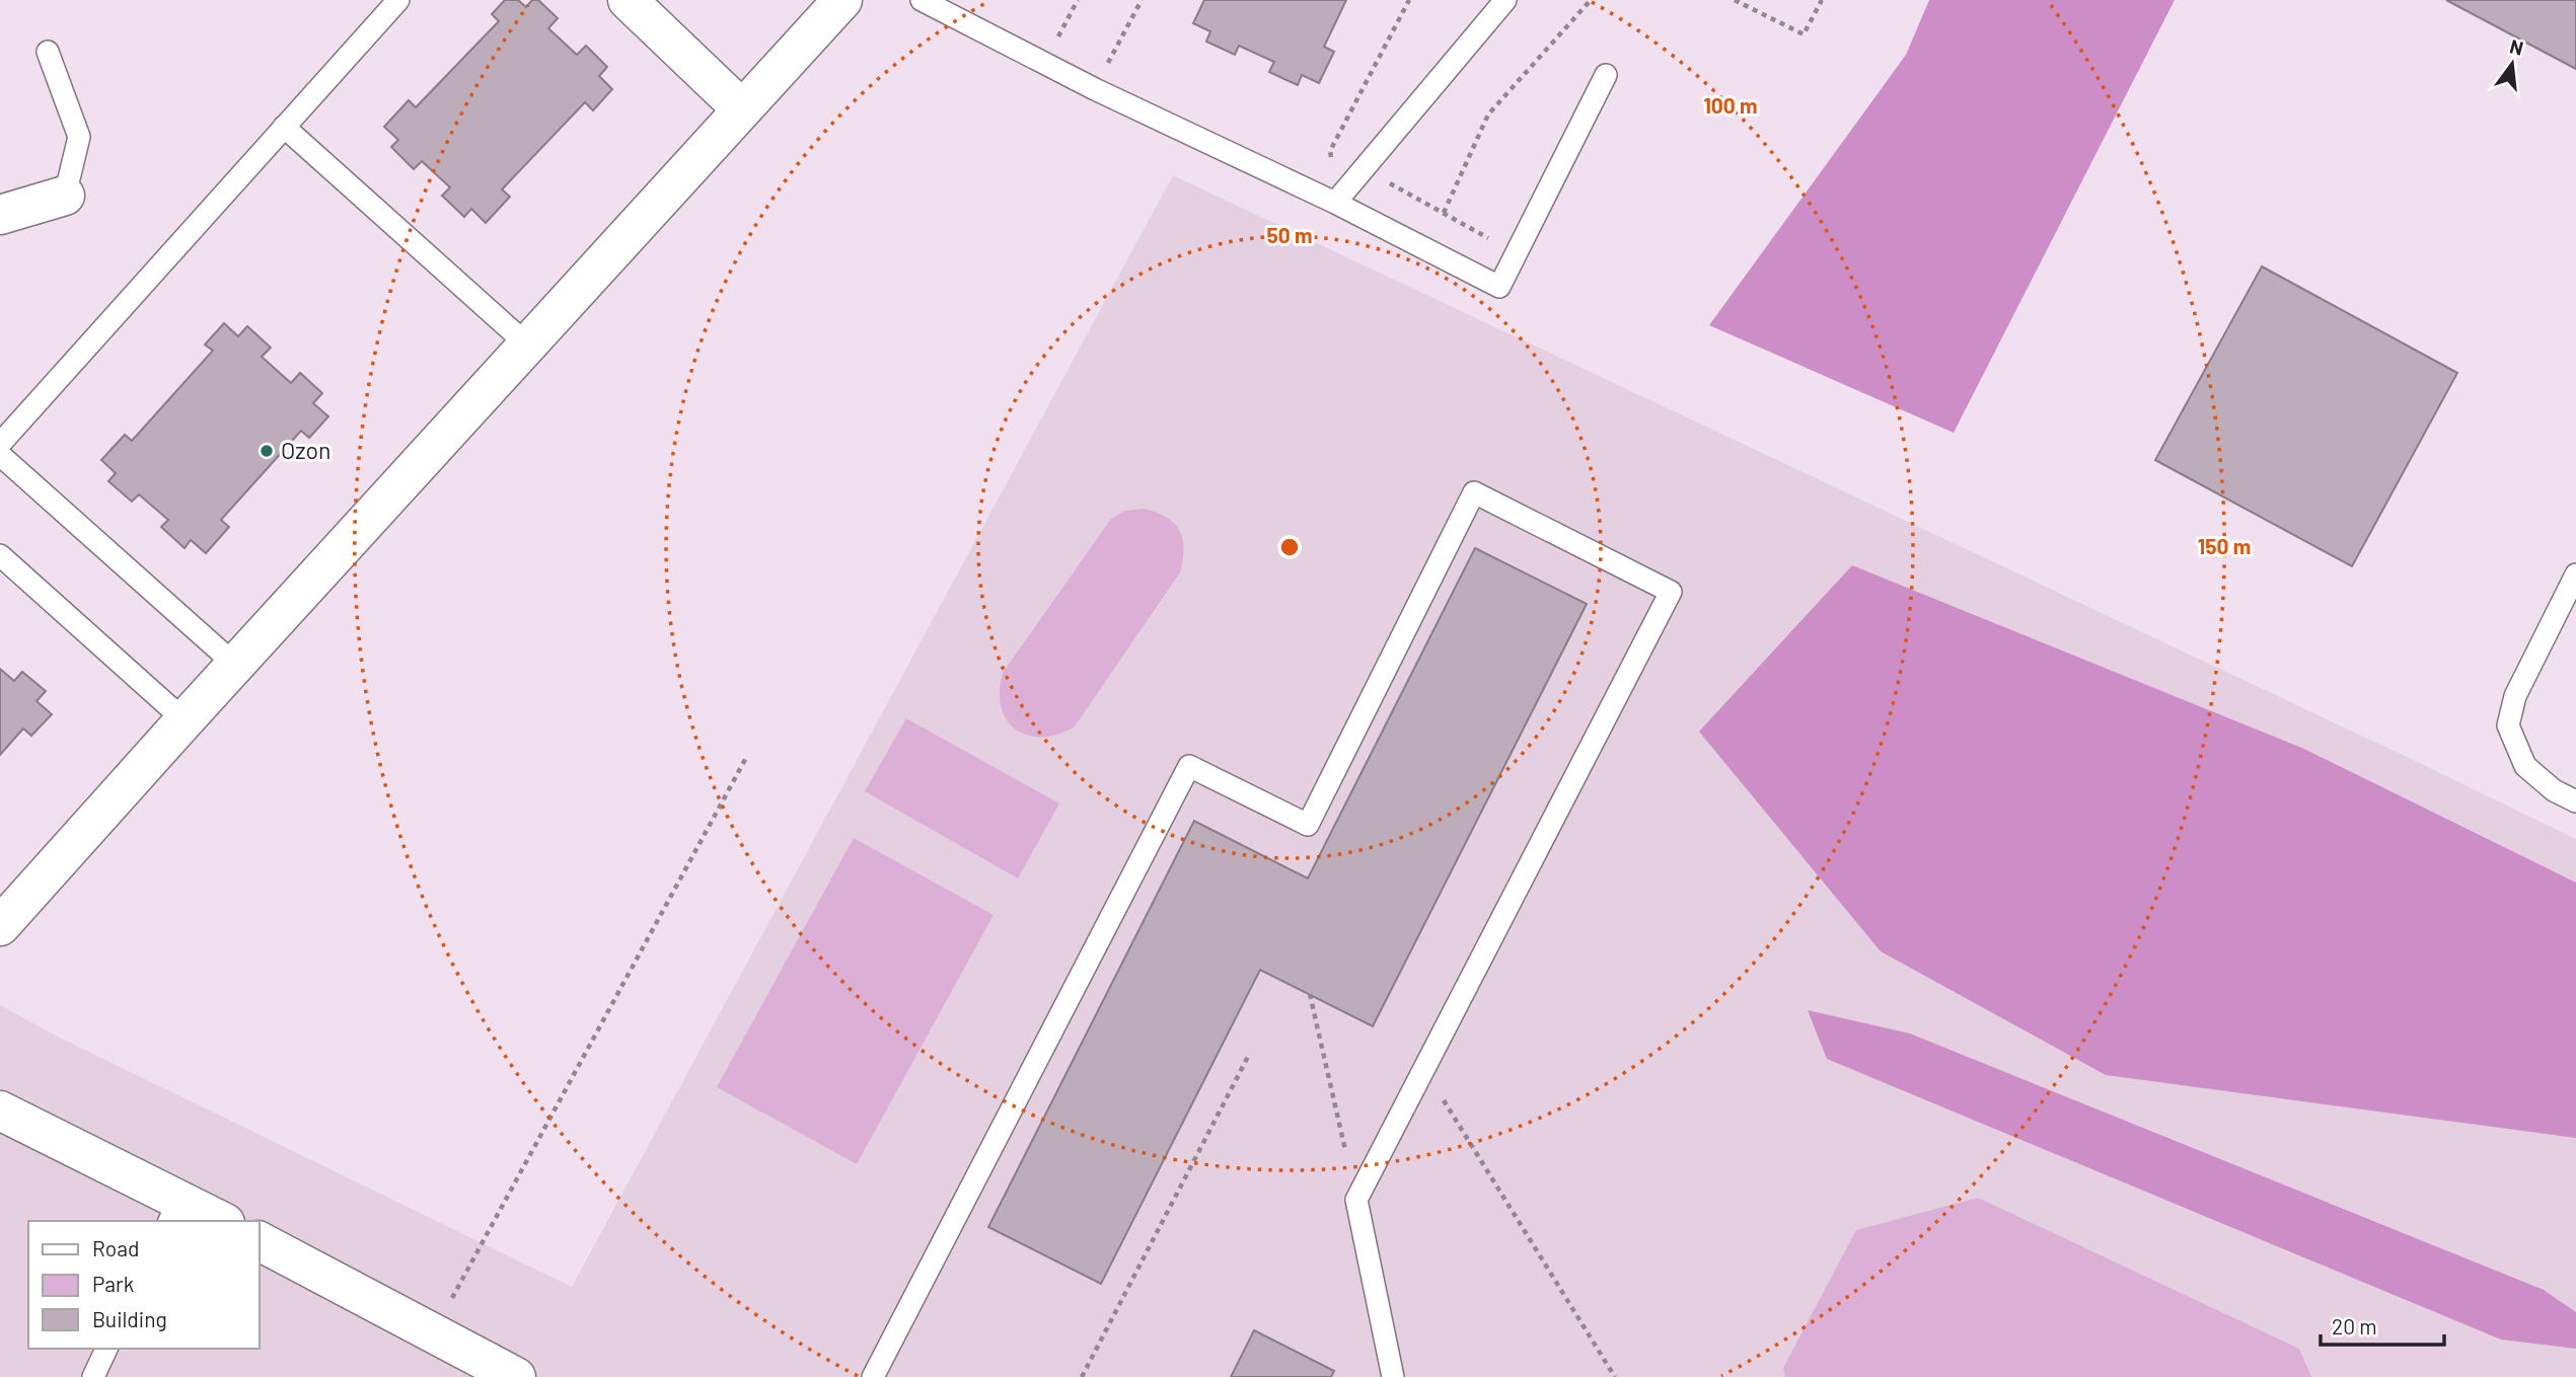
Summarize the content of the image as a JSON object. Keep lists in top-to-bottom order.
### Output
{
  "places": ["Ozon"],
  "legend": ["Road", "Park", "Building"],
  "scale_bar": "20 m",
  "north": "top",
  "rings": ["100 m", "50 m", "150 m"]
}
